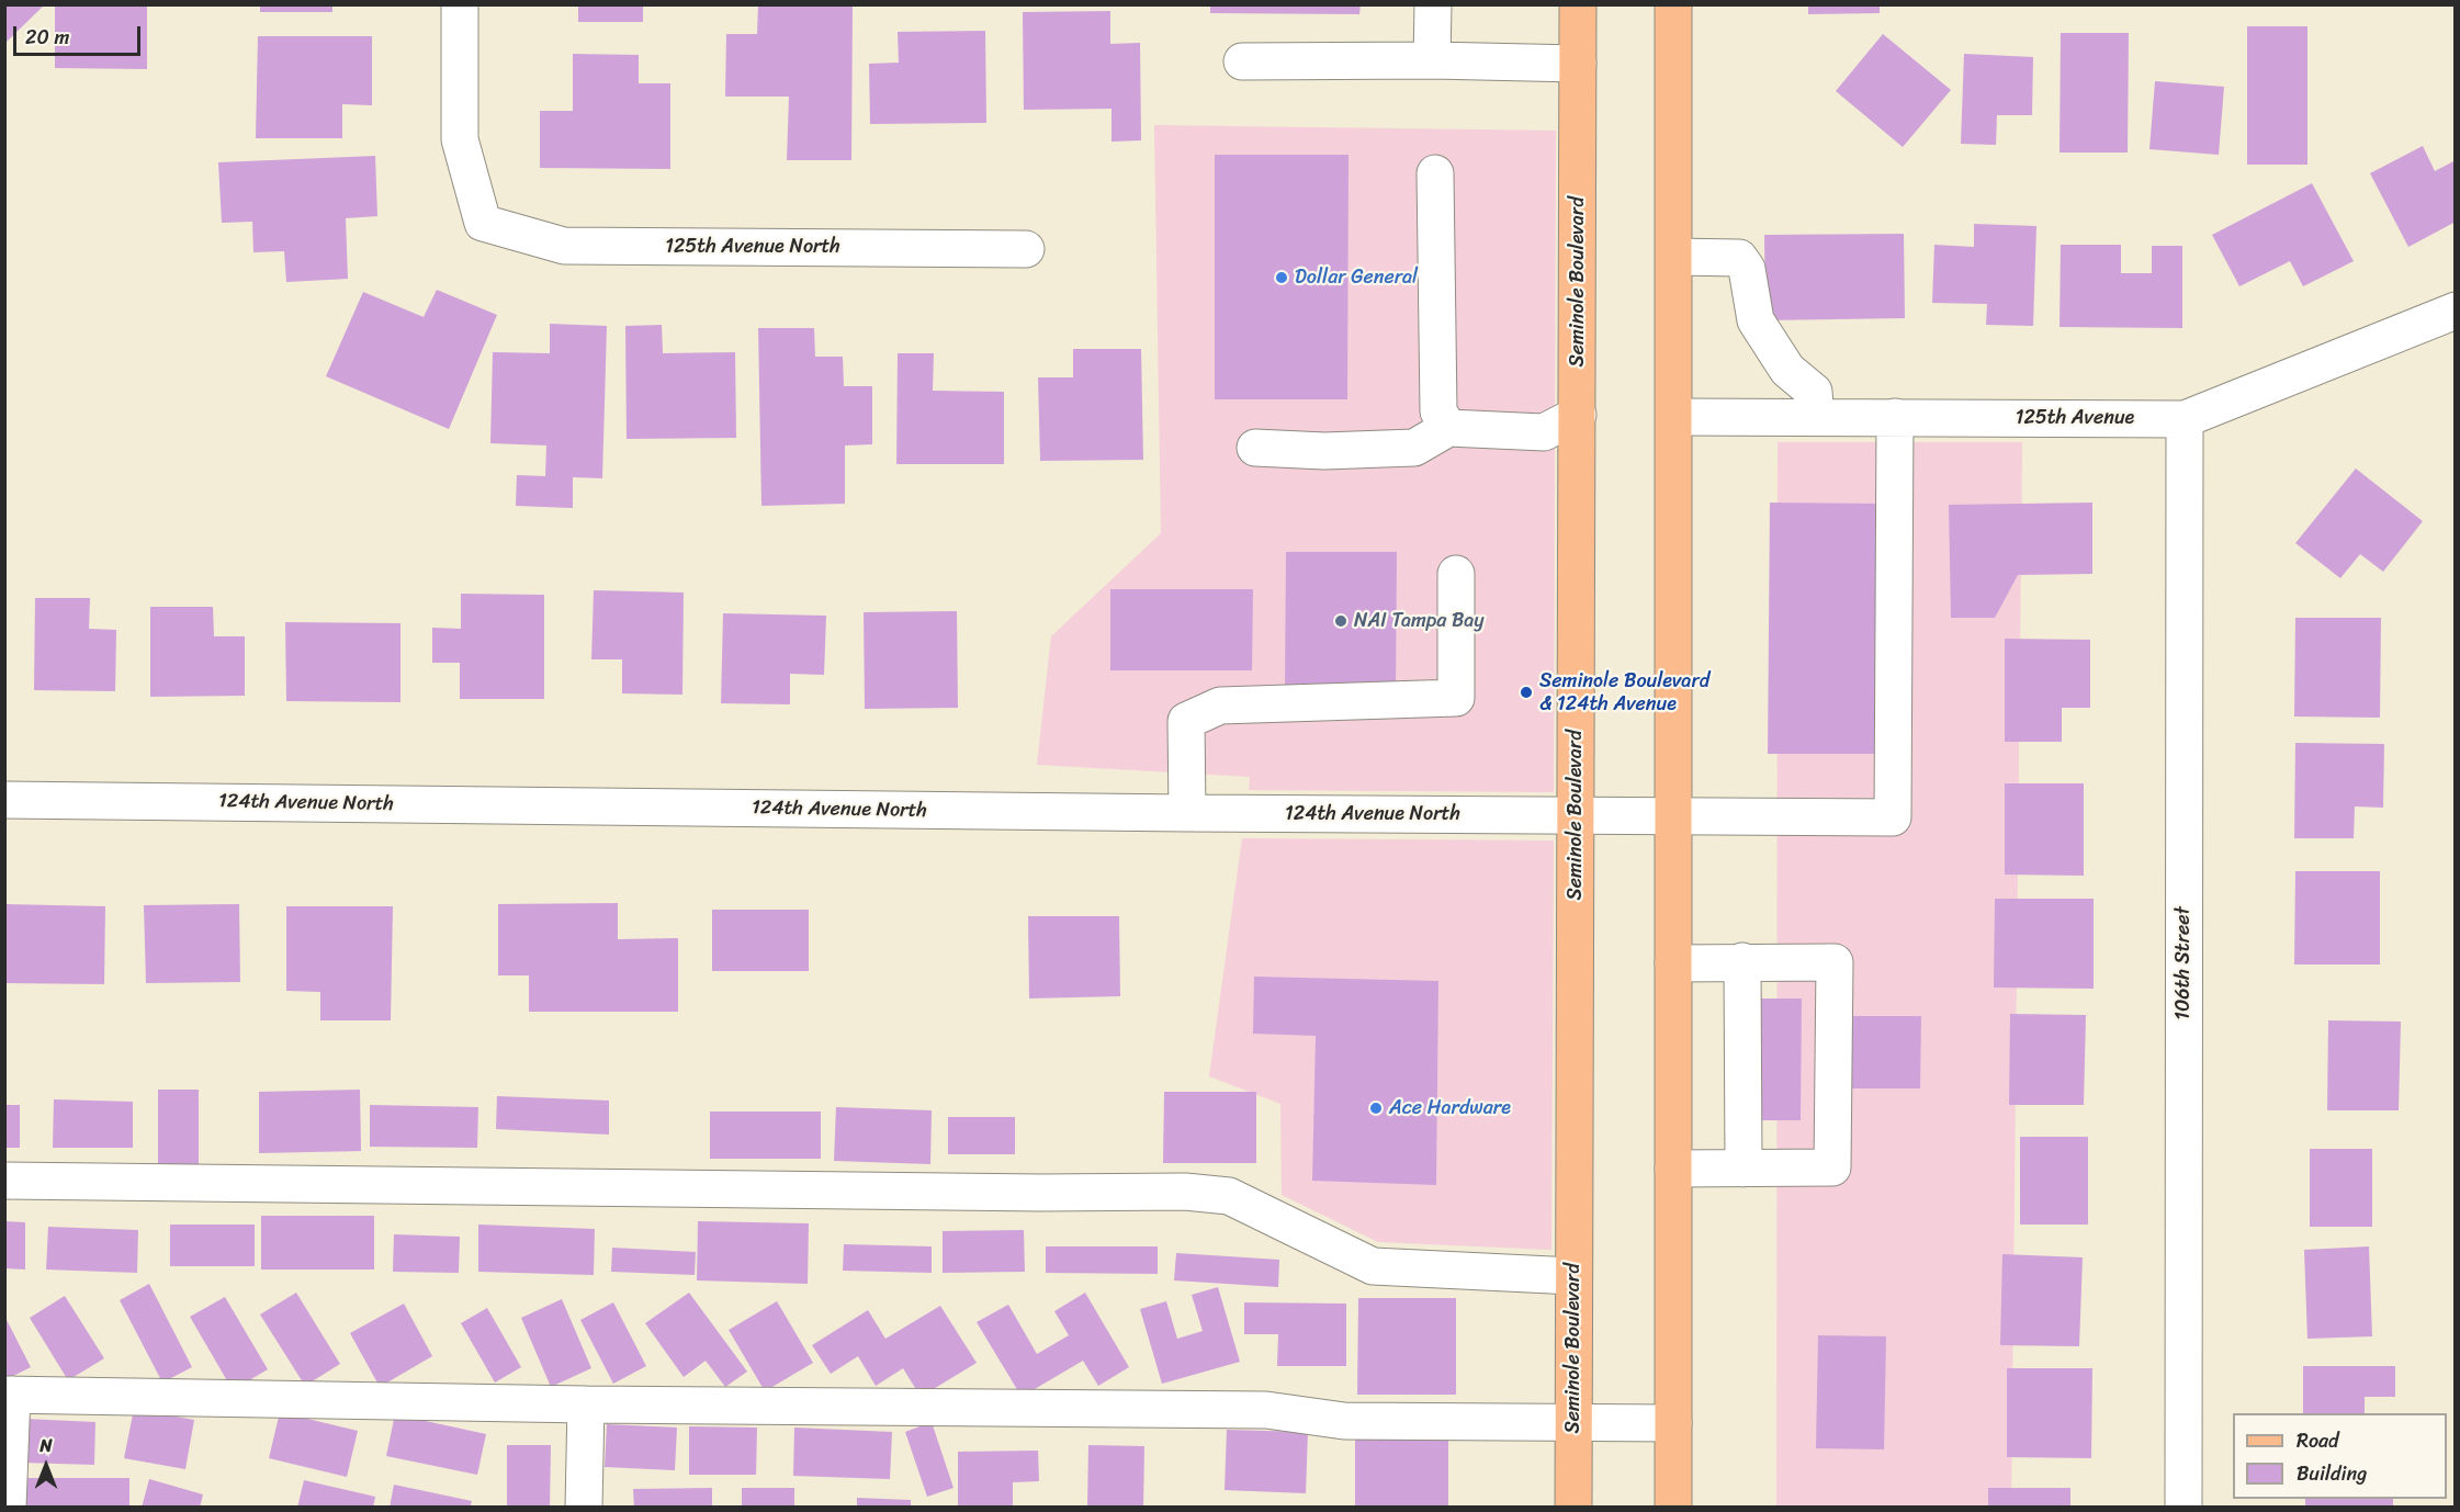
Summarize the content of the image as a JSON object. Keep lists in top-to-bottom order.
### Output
{
  "streets": {
    "main road": ["Seminole Boulevard"],
    "street": [
      "125th Avenue North",
      "125th Avenue",
      "124th Avenue North",
      "106th Street"
    ]
  },
  "crossings": [
    ["Seminole Boulevard", "124th Avenue North"],
    ["125th Avenue", "124th Avenue North"],
    ["125th Avenue", "106th Street"]
  ],
  "places": [
    "Dollar General",
    "NAI Tampa Bay",
    "Seminole Boulevard & 124th Avenue",
    "Ace Hardware"
  ],
  "legend": ["Road", "Building"],
  "scale_bar": "20 m",
  "north": "top"
}
